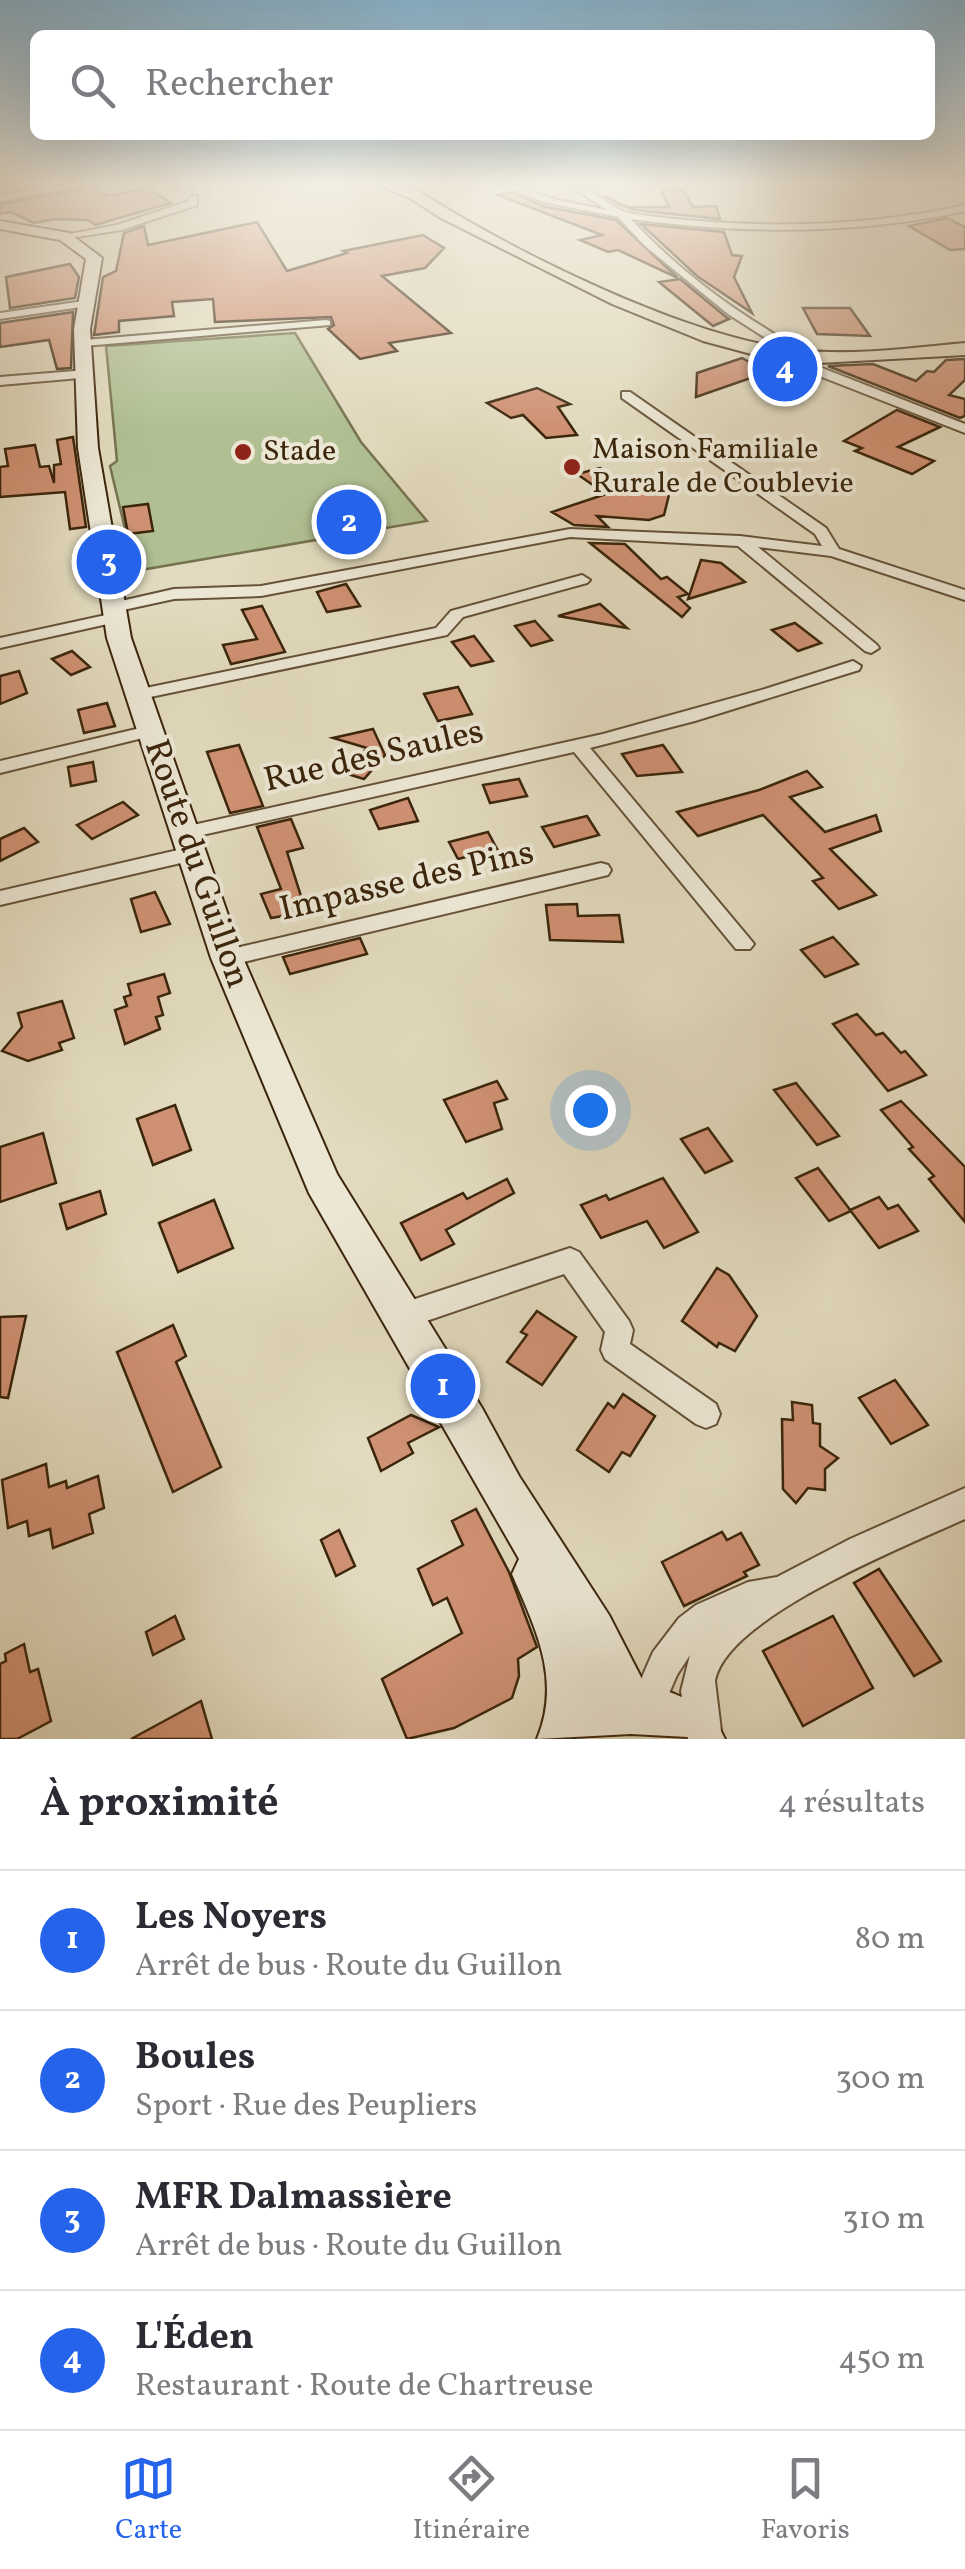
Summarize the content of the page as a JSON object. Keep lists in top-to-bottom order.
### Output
{
  "streets": {
    "street": ["Rue des Saules", "Route du Guillon", "Impasse des Pins"]
  },
  "crossings": [
    ["Rue des Saules", "Route du Guillon"],
    ["Route du Guillon", "Impasse des Pins"]
  ],
  "places": ["Stade", "Maison Familiale Rurale de Coublevie"],
  "page": {
    "search": "Rechercher",
    "pins": [
      "4",
      "2",
      "3",
      "1"
    ],
    "heading": ["À proximité", "4 résultats"],
    "list": [
      {
        "mark": "1",
        "name": "Les Noyers",
        "note": "Arrêt de bus · Route du Guillon",
        "value": "80 m"
      },
      {
        "mark": "2",
        "name": "Boules",
        "note": "Sport · Rue des Peupliers",
        "value": "300 m"
      },
      {
        "mark": "3",
        "name": "MFR Dalmassière",
        "note": "Arrêt de bus · Route du Guillon",
        "value": "310 m"
      },
      {
        "mark": "4",
        "name": "L'Éden",
        "note": "Restaurant · Route de Chartreuse",
        "value": "450 m"
      }
    ],
    "nav": ["Carte", "Itinéraire", "Favoris"]
  }
}
